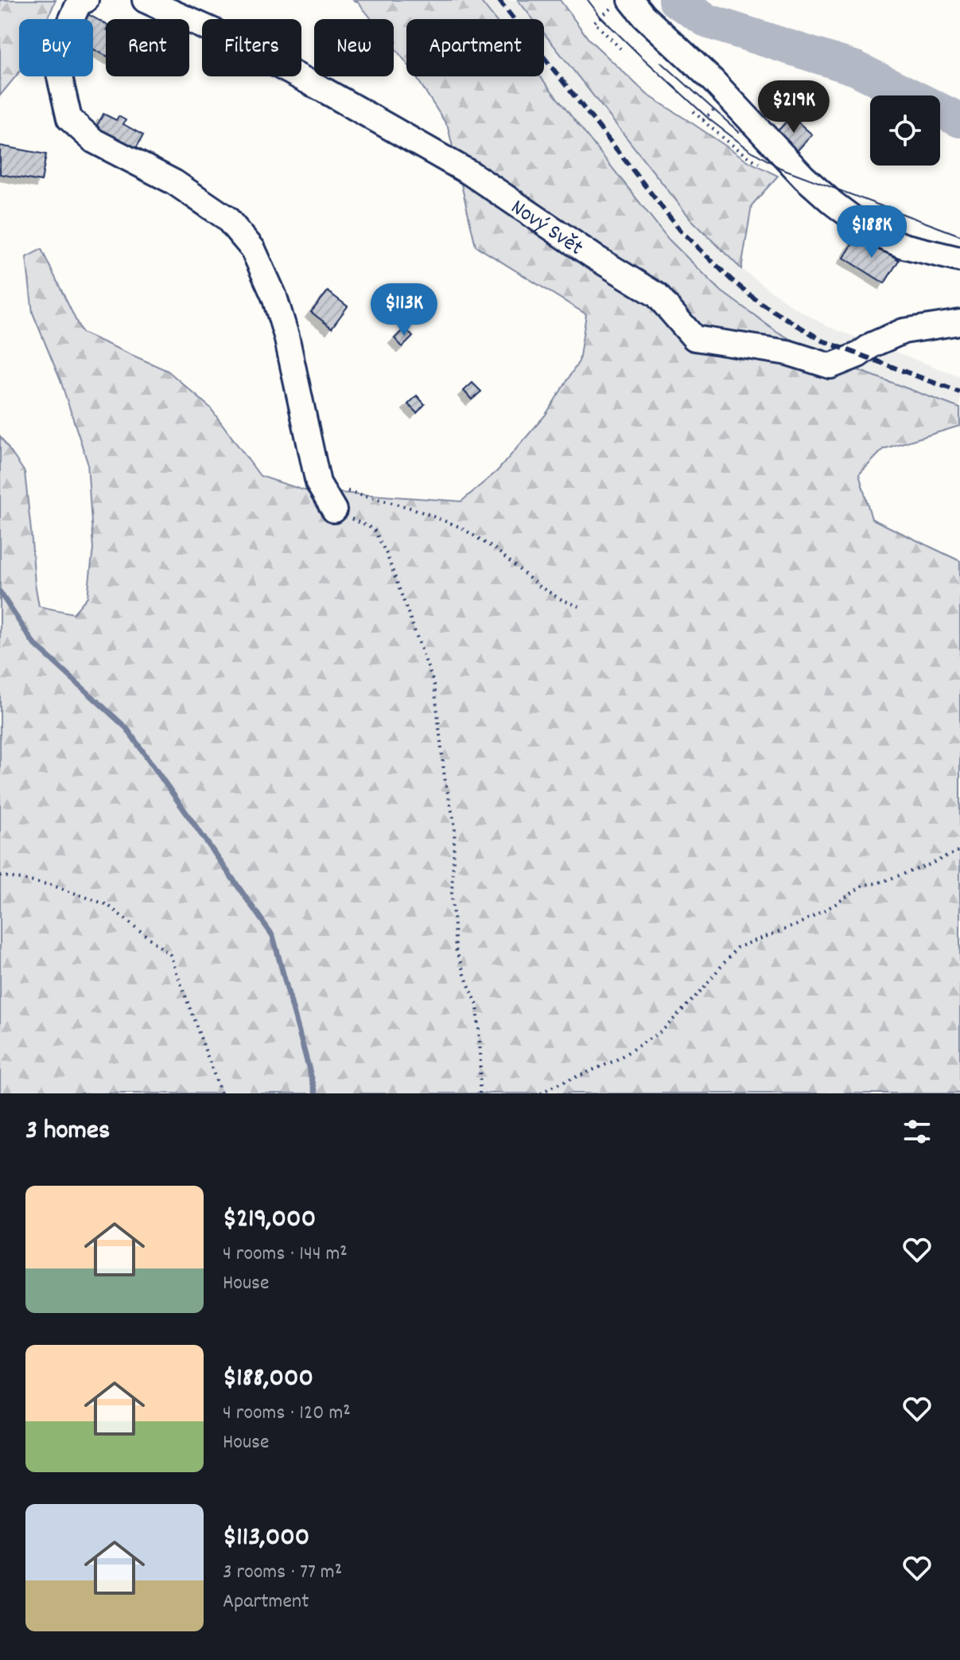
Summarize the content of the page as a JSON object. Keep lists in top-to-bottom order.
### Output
{
  "streets": {
    "lane": ["Nový Svět"]
  },
  "page": {
    "chip": [
      "Buy",
      "Rent",
      "Filters",
      "New",
      "Apartment"
    ],
    "price": ["$219K", "$188K", "$113K"],
    "heading": "3 homes",
    "list": [
      {
        "name": "$219,000",
        "note": "4 rooms · 144 m² · House"
      },
      {
        "name": "$188,000",
        "note": "4 rooms · 120 m² · House"
      },
      {
        "name": "$113,000",
        "note": "3 rooms · 77 m² · Apartment"
      }
    ]
  }
}
